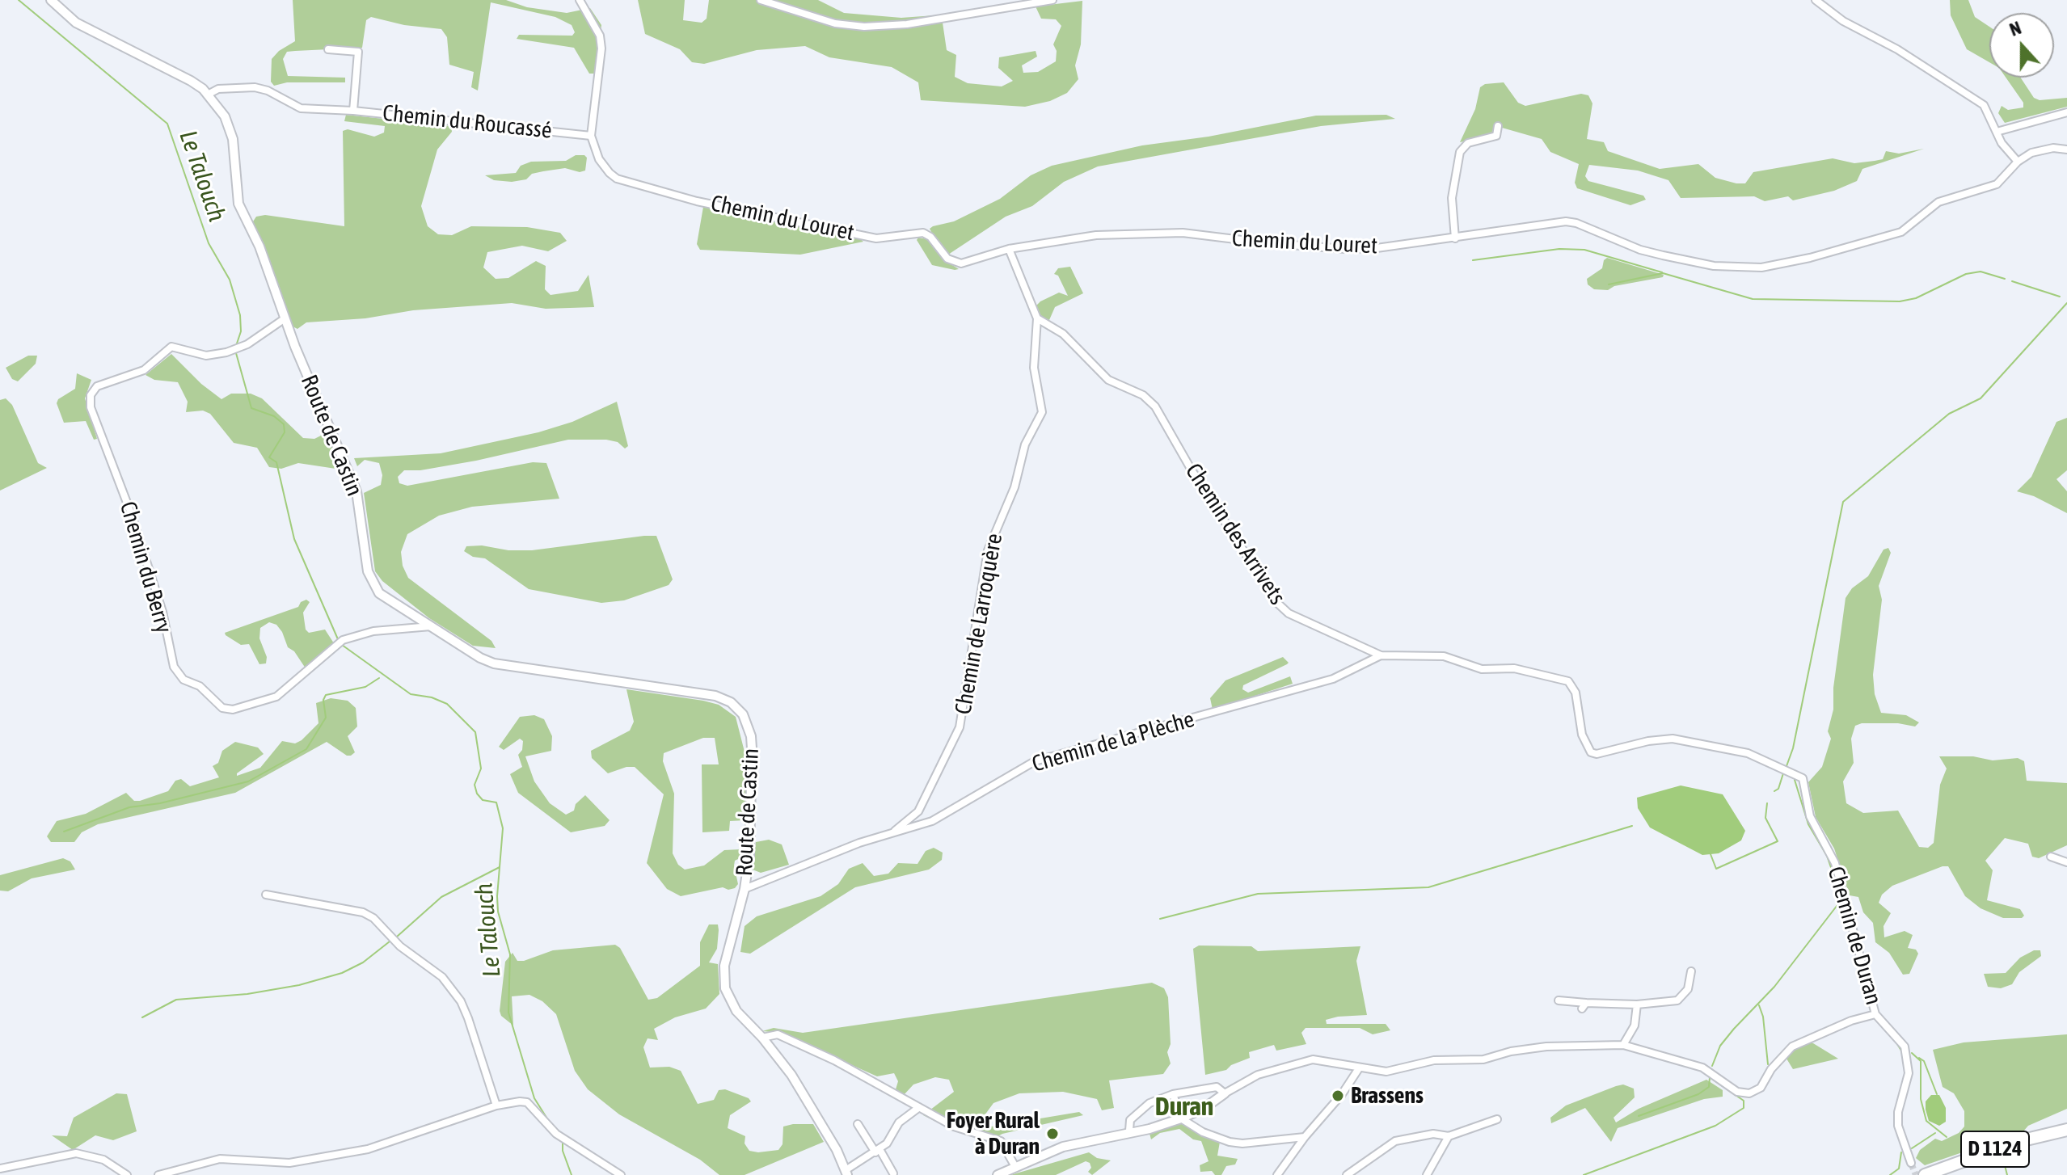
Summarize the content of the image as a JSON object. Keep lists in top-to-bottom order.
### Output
{
  "streets": {
    "highway": ["D 1124"],
    "street": [
      "Chemin du Roucassé",
      "Chemin du Louret",
      "Route de Castin",
      "Chemin des Arrivets",
      "Chemin du Berry",
      "Chemin de Larroquère",
      "Chemin de la Plèche",
      "Chemin de Duran"
    ]
  },
  "crossings": [
    ["Chemin du Roucassé", "Chemin du Louret"],
    ["Chemin du Roucassé", "Route de Castin"],
    ["Route de Castin", "Chemin du Berry"],
    ["Route de Castin", "Chemin de la Plèche"],
    ["Chemin des Arrivets", "Chemin de Larroquère"],
    ["Chemin des Arrivets", "Chemin de la Plèche"],
    ["Chemin des Arrivets", "Chemin de Duran"],
    ["Chemin de Larroquère", "Chemin de la Plèche"]
  ],
  "districts": ["Duran"],
  "water": ["Le Talouch"],
  "places": ["Brassens", "Foyer Rural à Duran"],
  "north": "top"
}
